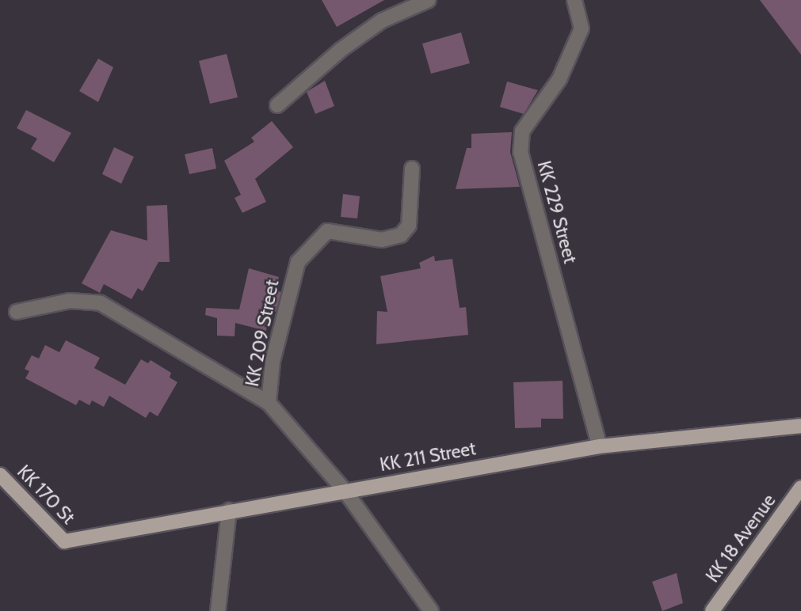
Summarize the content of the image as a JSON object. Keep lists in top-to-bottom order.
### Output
{
  "streets": {
    "main road": ["KK 211 Street", "KK 170 St", "KK 18 Avenue"],
    "street": ["KK 229 Street", "KK 209 Street"]
  },
  "crossings": [
    ["KK 229 Street", "KK 211 Street"],
    ["KK 209 Street", "KK 211 Street"],
    ["KK 211 Street", "KK 170 St"]
  ]
}
